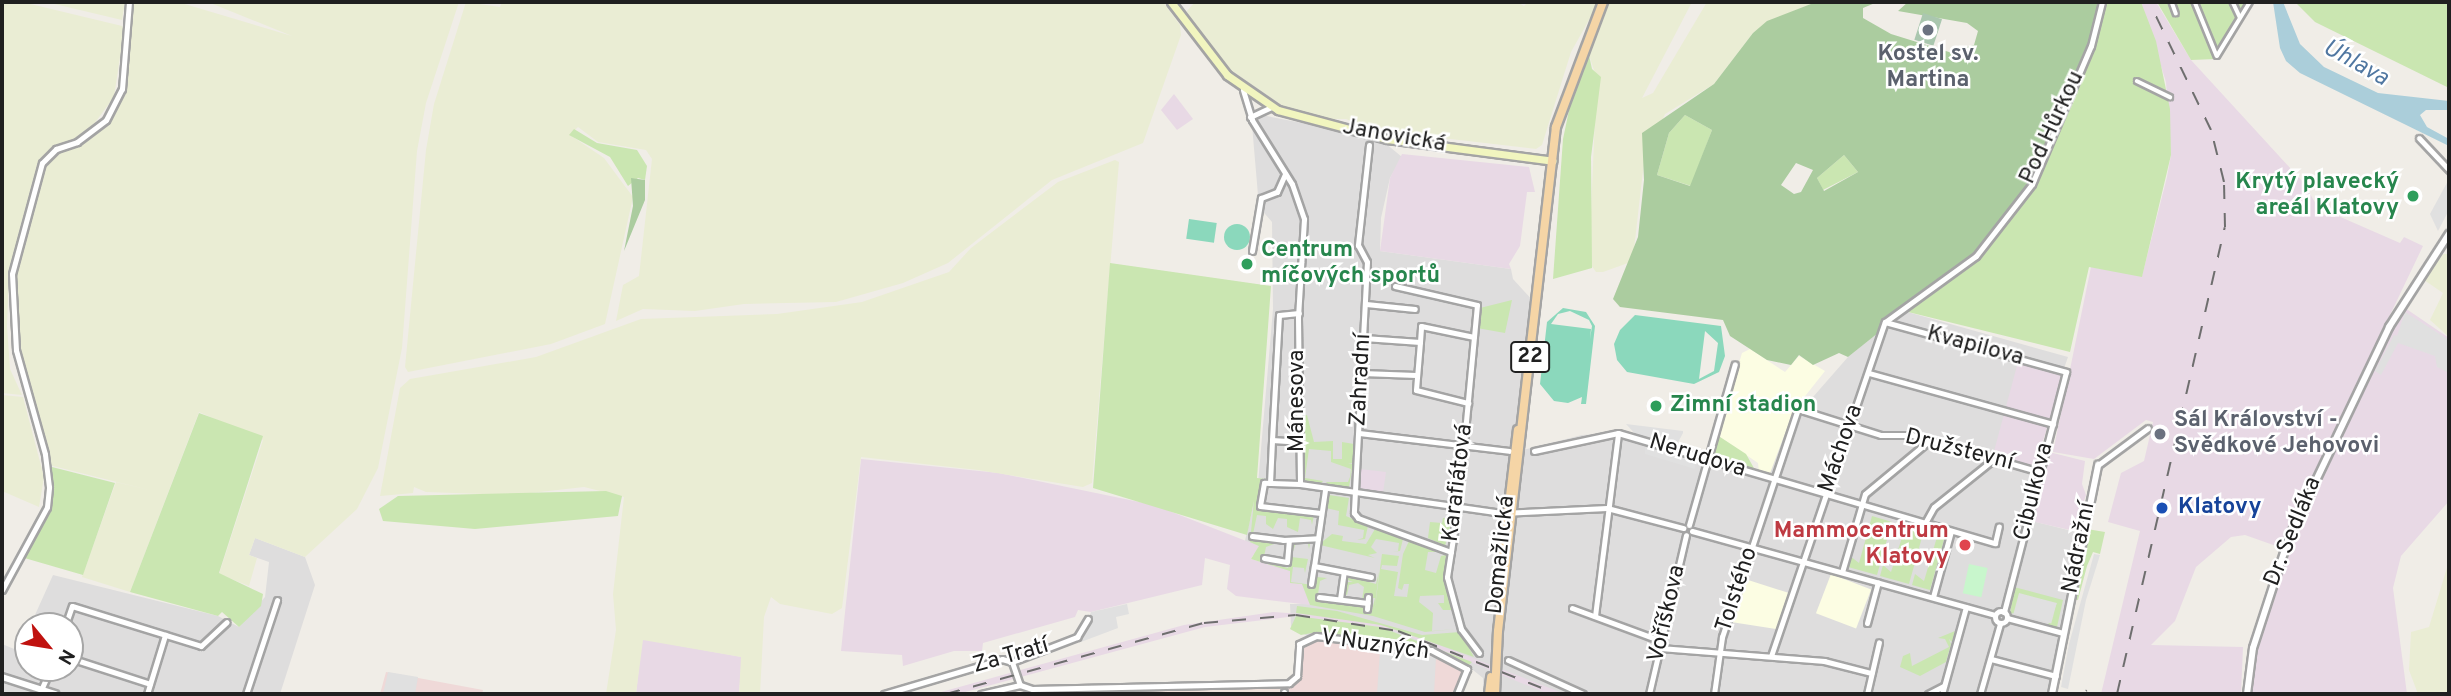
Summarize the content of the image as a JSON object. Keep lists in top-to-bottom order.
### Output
{
  "streets": {
    "main road": ["Janovická", "22", "Domažlická"],
    "street": [
      "Pod Hůrkou",
      "Kvapilova",
      "Zahradní",
      "Mánesova",
      "Máchova",
      "Družstevní",
      "Nerudova",
      "Karafiátová",
      "Cibulkova",
      "Dr. Sedláka",
      "Nádražní",
      "Tolstého",
      "Voříškova",
      "V Nuzných",
      "Za Tratí"
    ]
  },
  "crossings": [
    ["Pod Hůrkou", "Kvapilova"],
    ["Pod Hůrkou", "Máchova"],
    ["Janovická", "22"],
    ["Janovická", "Mánesova"],
    ["Janovická", "Domažlická"],
    ["Kvapilova", "Máchova"],
    ["Kvapilova", "Cibulkova"],
    ["22", "Domažlická"],
    ["Zahradní", "Mánesova"],
    ["Mánesova", "Máchova"],
    ["Mánesova", "Karafiátová"],
    ["Mánesova", "Domažlická"],
    ["Mánesova", "Tolstého"],
    ["Mánesova", "Voříškova"],
    ["Máchova", "Družstevní"],
    ["Máchova", "Nerudova"],
    ["Družstevní", "Cibulkova"],
    ["Družstevní", "Tolstého"],
    ["Nerudova", "Tolstého"],
    ["Nerudova", "Voříškova"]
  ],
  "water": ["Úhlava"],
  "places": [
    "Kostel sv. Martina",
    "Krytý plavecký areál Klatovy",
    "Centrum míčových sportů",
    "Zimní stadion",
    "Sál Království - Svědkové Jehovovi",
    "Klatovy",
    "Mammocentrum Klatovy"
  ],
  "north": "bottom right"
}
